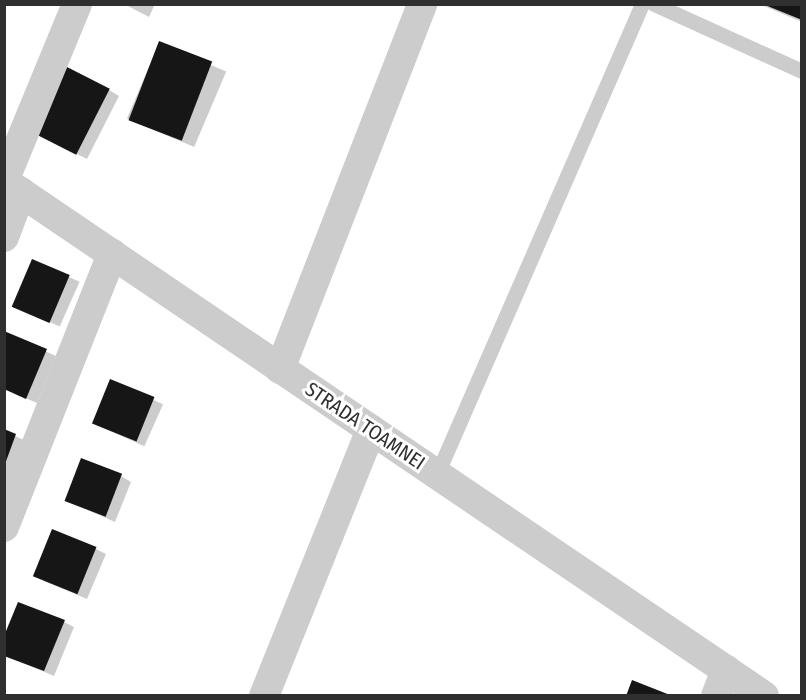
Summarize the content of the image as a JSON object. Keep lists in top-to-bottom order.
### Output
{
  "streets": {
    "street": ["STRADA TOAMNEI"]
  }
}
